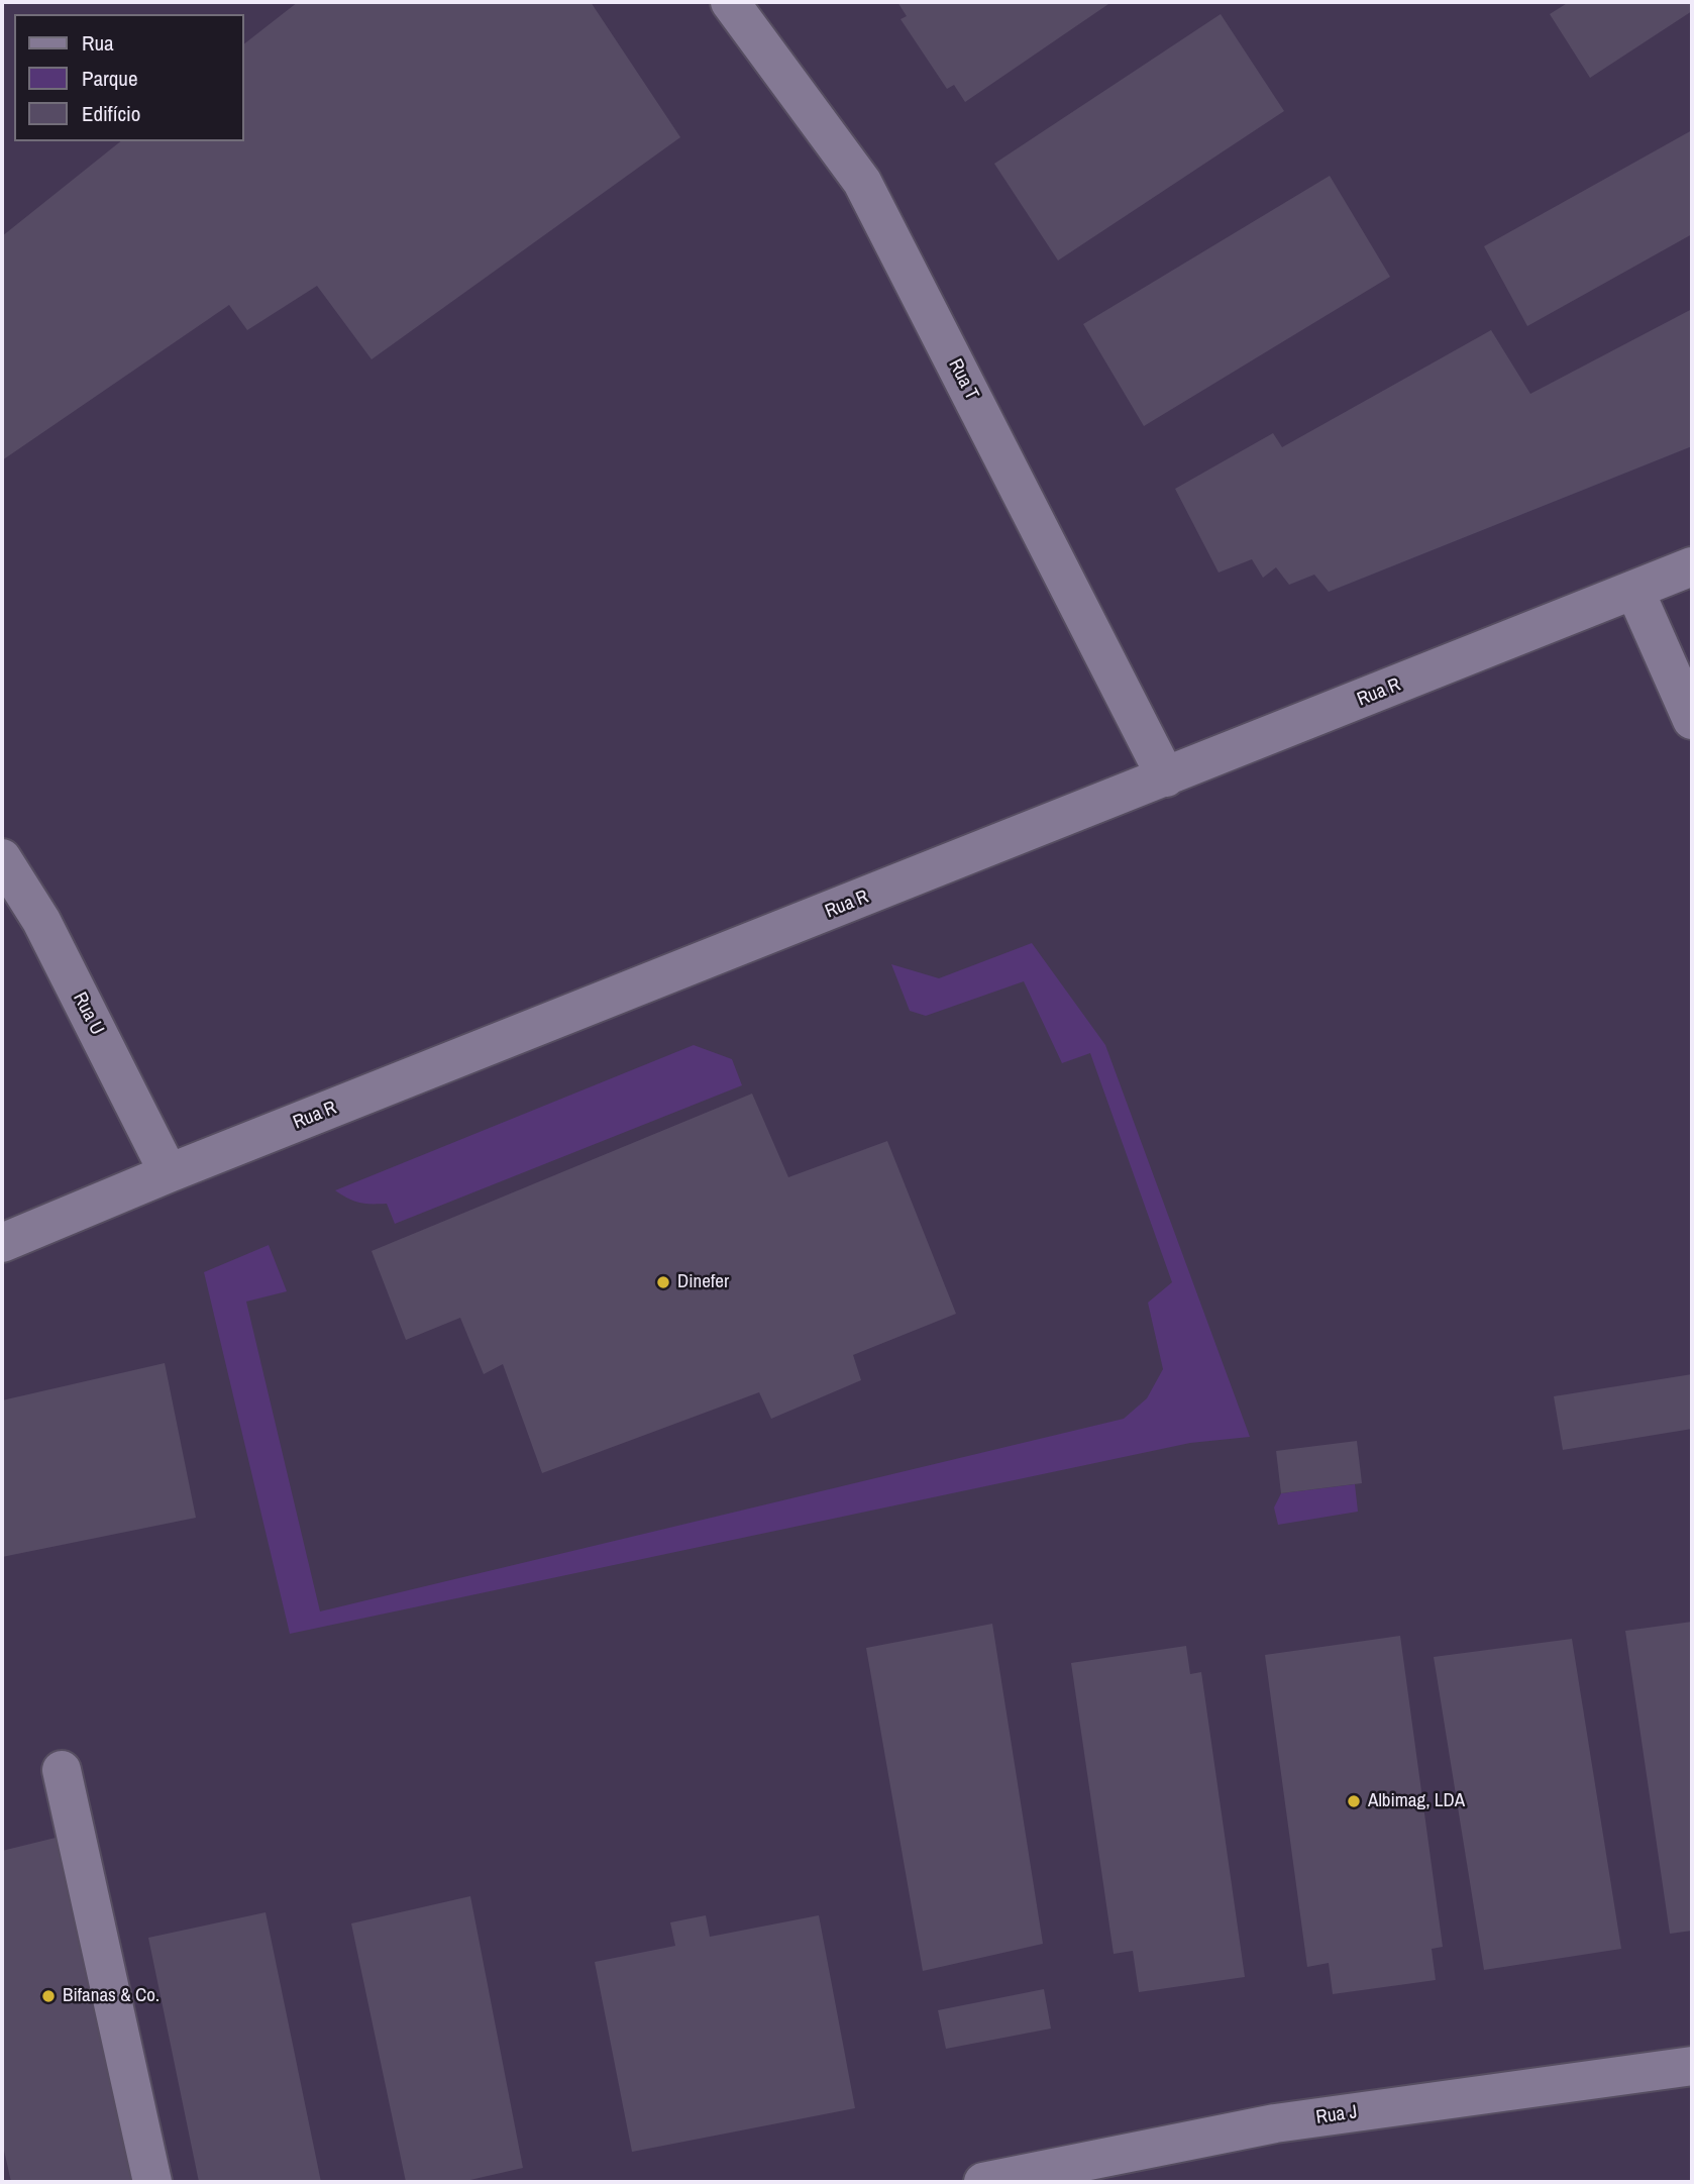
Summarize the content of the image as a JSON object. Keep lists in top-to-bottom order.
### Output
{
  "streets": {
    "street": [
      "Rua T",
      "Rua R",
      "Rua U",
      "Rua J"
    ]
  },
  "crossings": [
    ["Rua T", "Rua R"],
    ["Rua R", "Rua U"]
  ],
  "places": ["Dinefer", "Albimag, LDA", "Bifanas & Co."],
  "legend": ["Rua", "Parque", "Edifício"]
}
